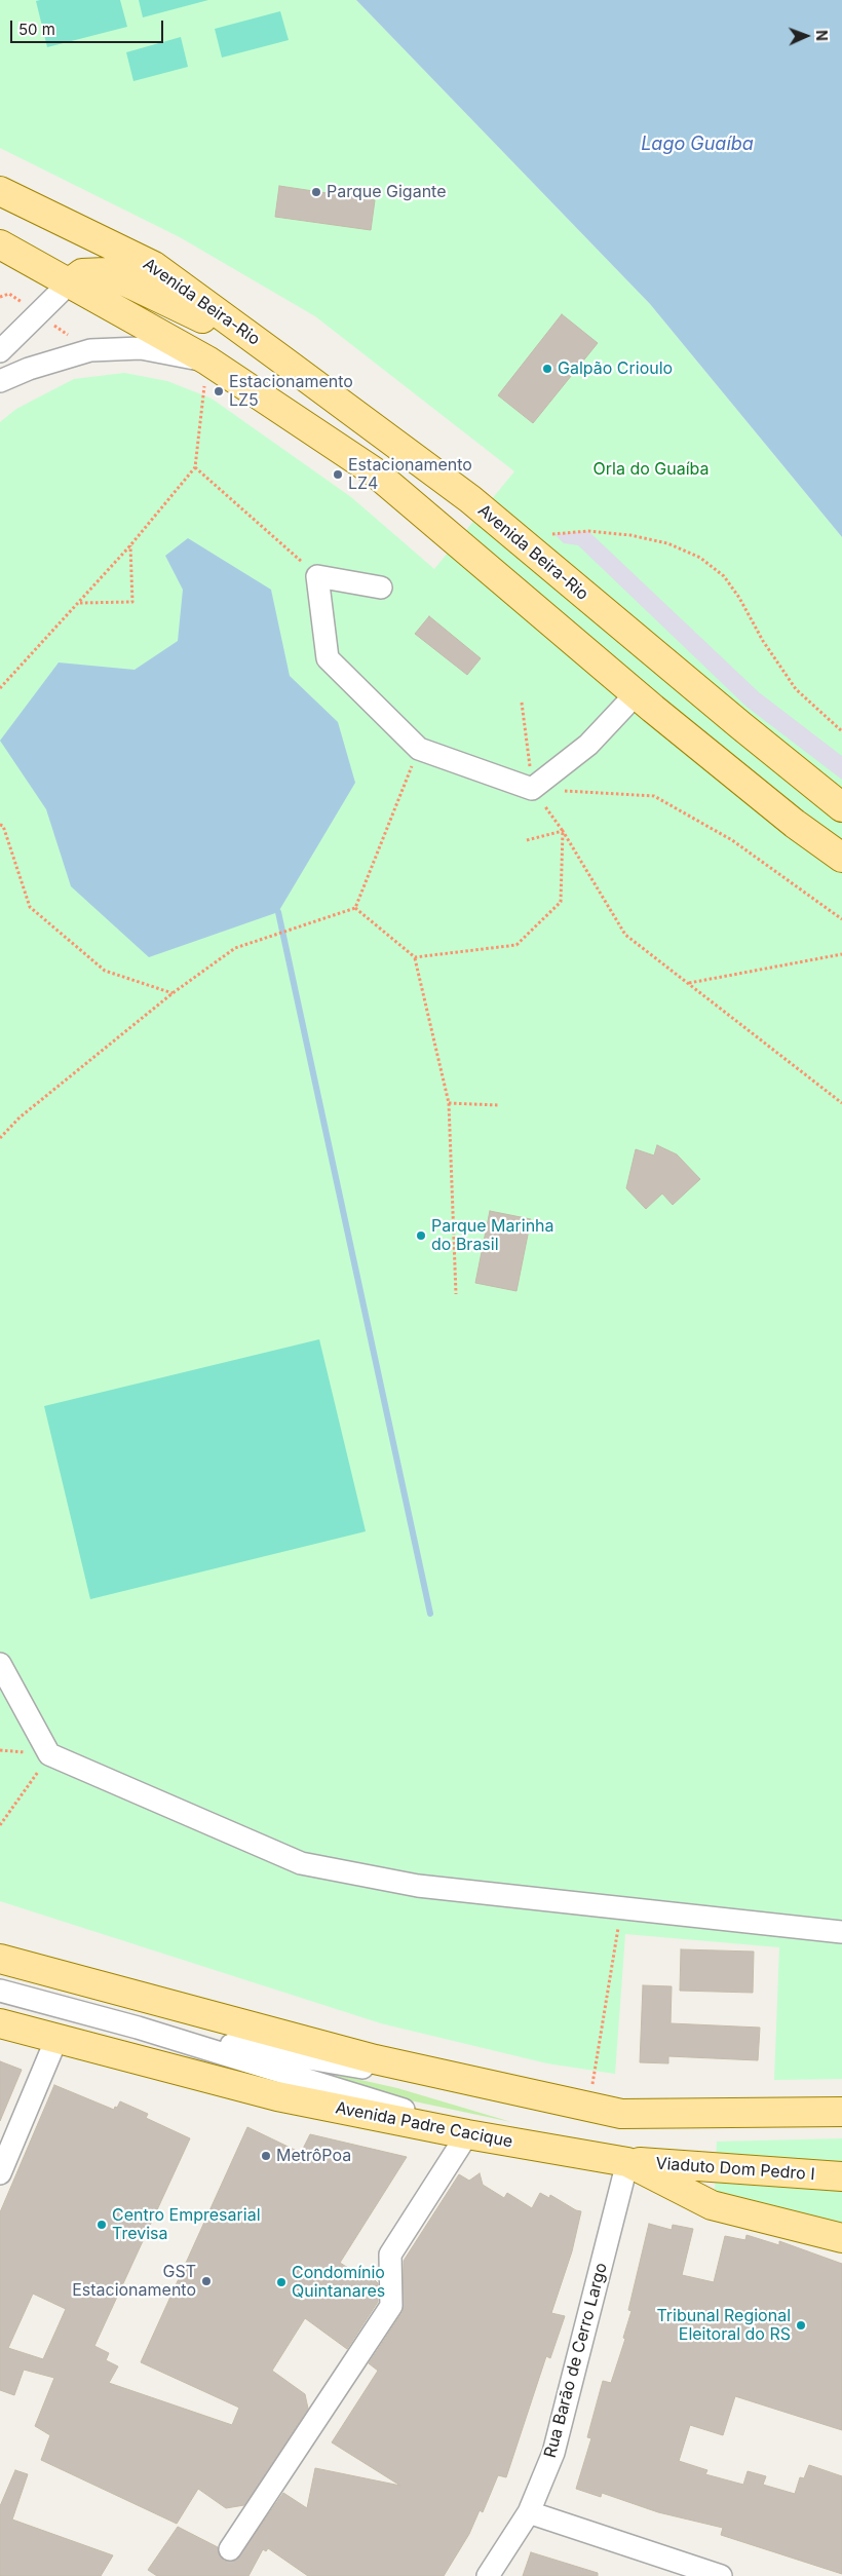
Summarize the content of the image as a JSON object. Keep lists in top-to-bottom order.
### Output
{
  "streets": {
    "main road": ["Avenida Beira-Rio", "Avenida Padre Cacique", "Viaduto Dom Pedro I"],
    "street": ["Rua Barão de Cerro Largo"]
  },
  "crossings": [
    ["Avenida Padre Cacique", "Viaduto Dom Pedro I"],
    ["Avenida Padre Cacique", "Rua Barão de Cerro Largo"],
    ["Viaduto Dom Pedro I", "Rua Barão de Cerro Largo"]
  ],
  "water": ["Lago Guaíba"],
  "parks": ["Orla do Guaíba"],
  "places": [
    "Parque Gigante",
    "Galpão Crioulo",
    "Estacionamento LZ5",
    "Estacionamento LZ4",
    "Parque Marinha do Brasil",
    "MetrôPoa",
    "Centro Empresarial Trevisa",
    "GST Estacionamento",
    "Condomínio Quintanares",
    "Tribunal Regional Eleitoral do RS"
  ],
  "scale_bar": "50 m",
  "north": "right"
}
